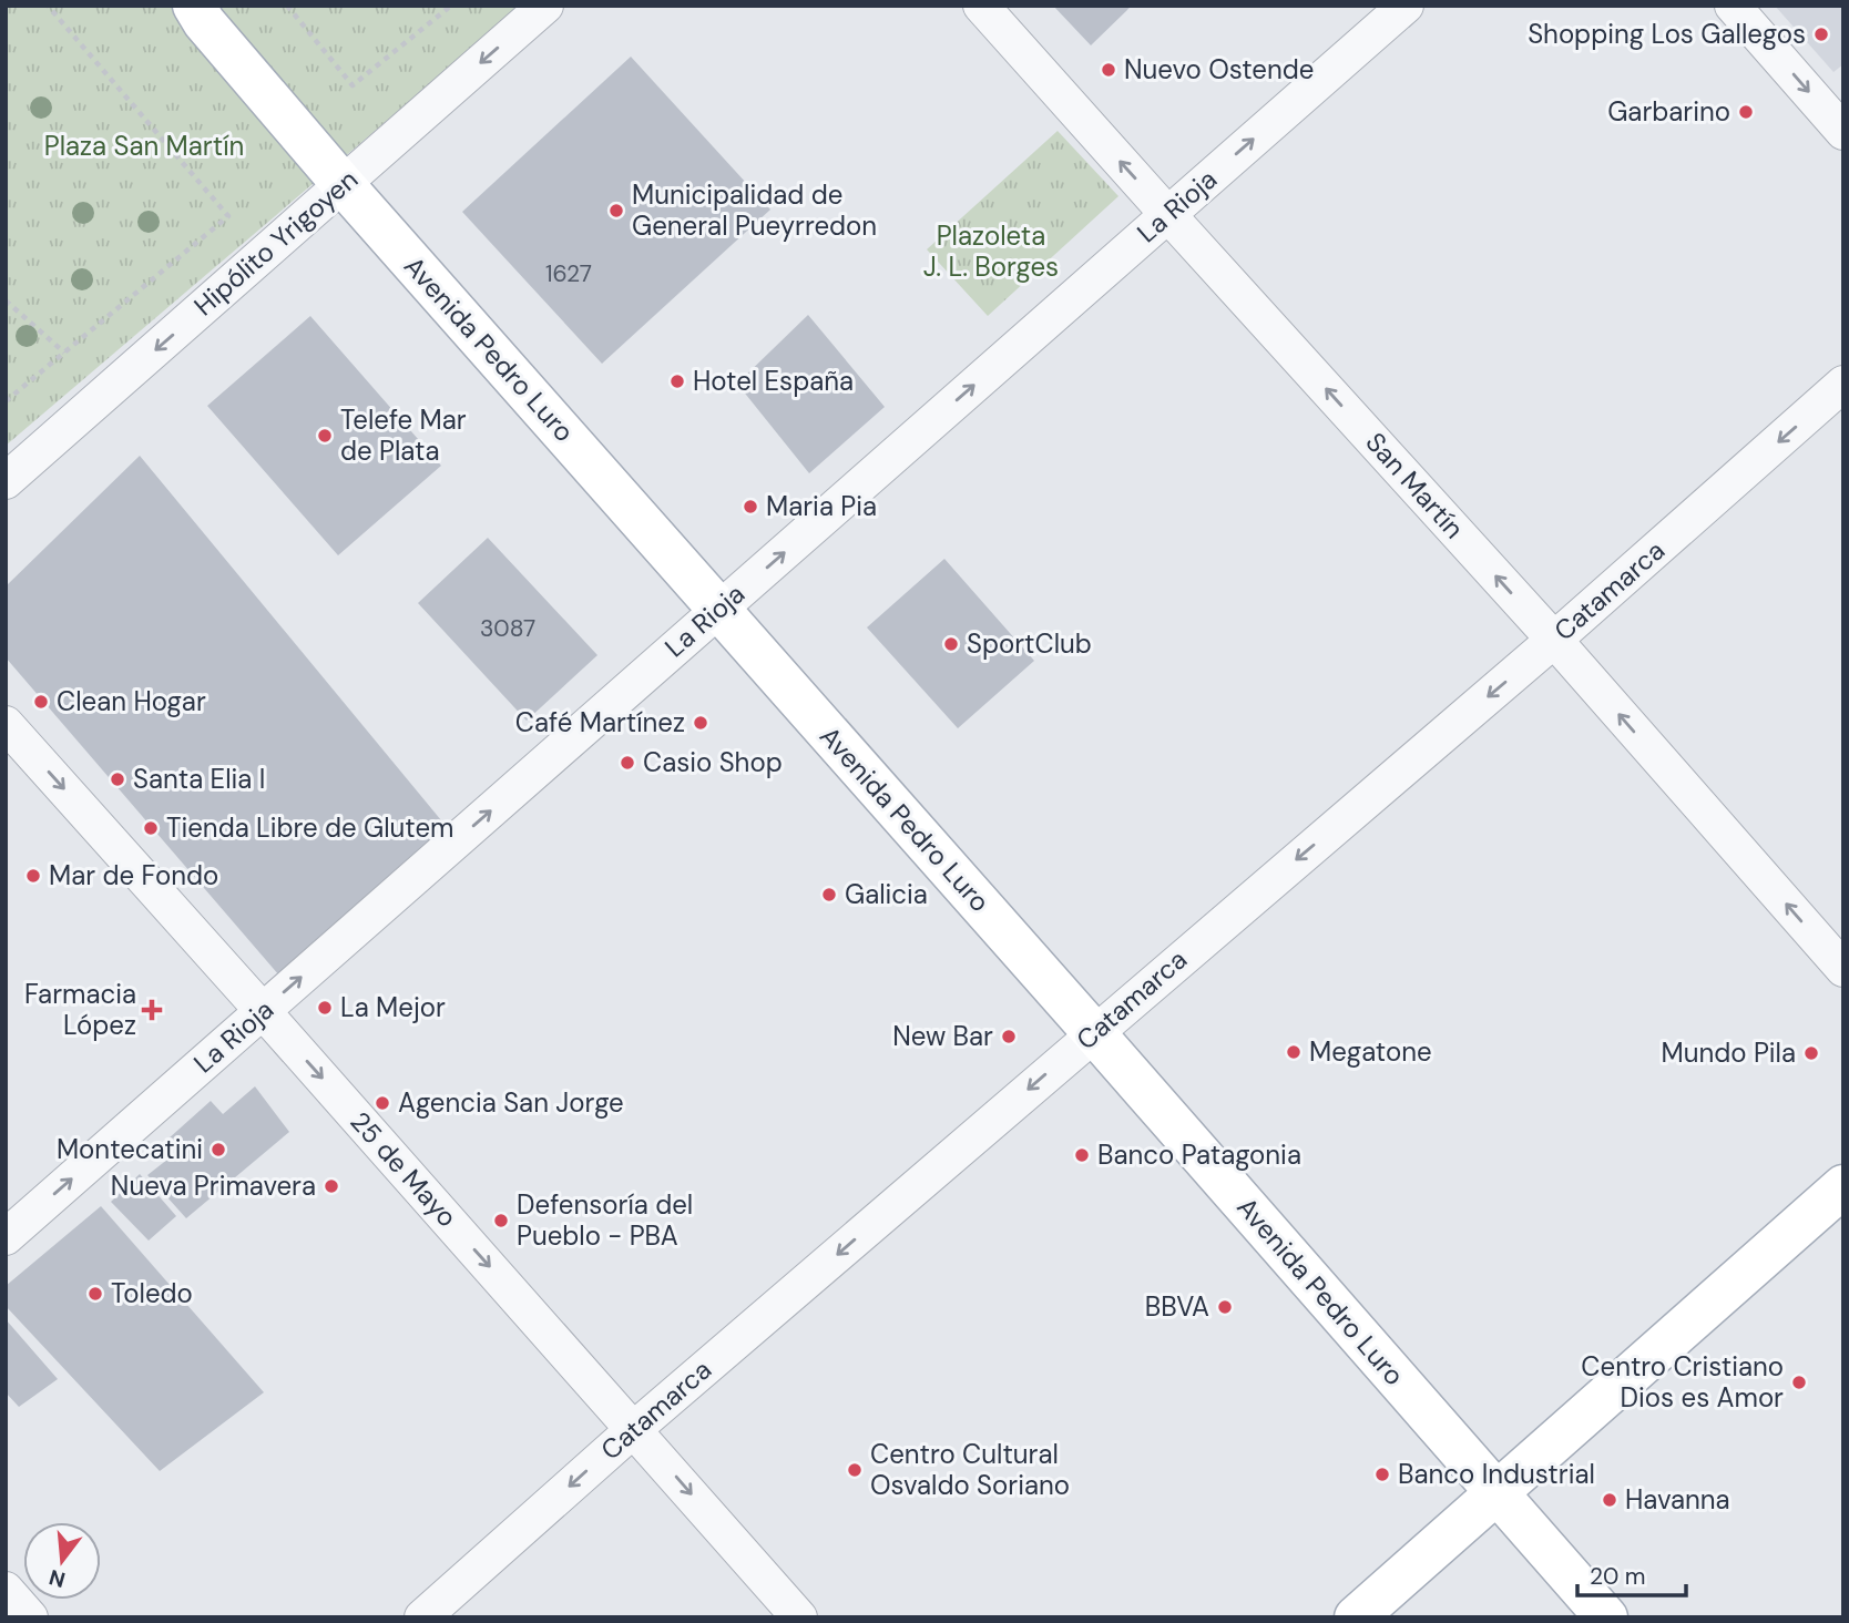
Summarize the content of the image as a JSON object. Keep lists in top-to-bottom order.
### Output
{
  "streets": {
    "main road": ["Avenida Pedro Luro"],
    "street": [
      "La Rioja",
      "Hipólito Yrigoyen",
      "San Martín",
      "Catamarca",
      "25 de Mayo"
    ]
  },
  "crossings": [
    ["La Rioja", "Avenida Pedro Luro"],
    ["La Rioja", "San Martín"],
    ["La Rioja", "25 de Mayo"],
    ["Hipólito Yrigoyen", "Avenida Pedro Luro"],
    ["Avenida Pedro Luro", "Catamarca"],
    ["San Martín", "Catamarca"],
    ["Catamarca", "25 de Mayo"]
  ],
  "one_way": [
    "La Rioja",
    "Hipólito Yrigoyen",
    "San Martín",
    "Catamarca",
    "25 de Mayo"
  ],
  "parks": ["Plaza San Martín", "Plazoleta J. L. Borges"],
  "places": {
    "other": [
      "Shopping Los Gallegos",
      "Nuevo Ostende",
      "Garbarino",
      "Municipalidad de General Pueyrredon",
      "Hotel España",
      "Telefe Mar de Plata",
      "Maria Pia",
      "SportClub",
      "Clean Hogar",
      "Café Martínez",
      "Casio Shop",
      "Santa Elia I",
      "Tienda Libre de Glutem",
      "Mar de Fondo",
      "Galicia",
      "La Mejor",
      "New Bar",
      "Megatone",
      "Mundo Pila",
      "Agencia San Jorge",
      "Montecatini",
      "Banco Patagonia",
      "Nueva Primavera",
      "Defensoría del Pueblo - PBA",
      "Toledo",
      "BBVA",
      "Centro Cristiano Dios es Amor",
      "Centro Cultural Osvaldo Soriano",
      "Banco Industrial",
      "Havanna"
    ],
    "health": ["Farmacia López"]
  },
  "house_numbers": ["1627", "3087"],
  "scale_bar": "20 m",
  "north": "bottom"
}
